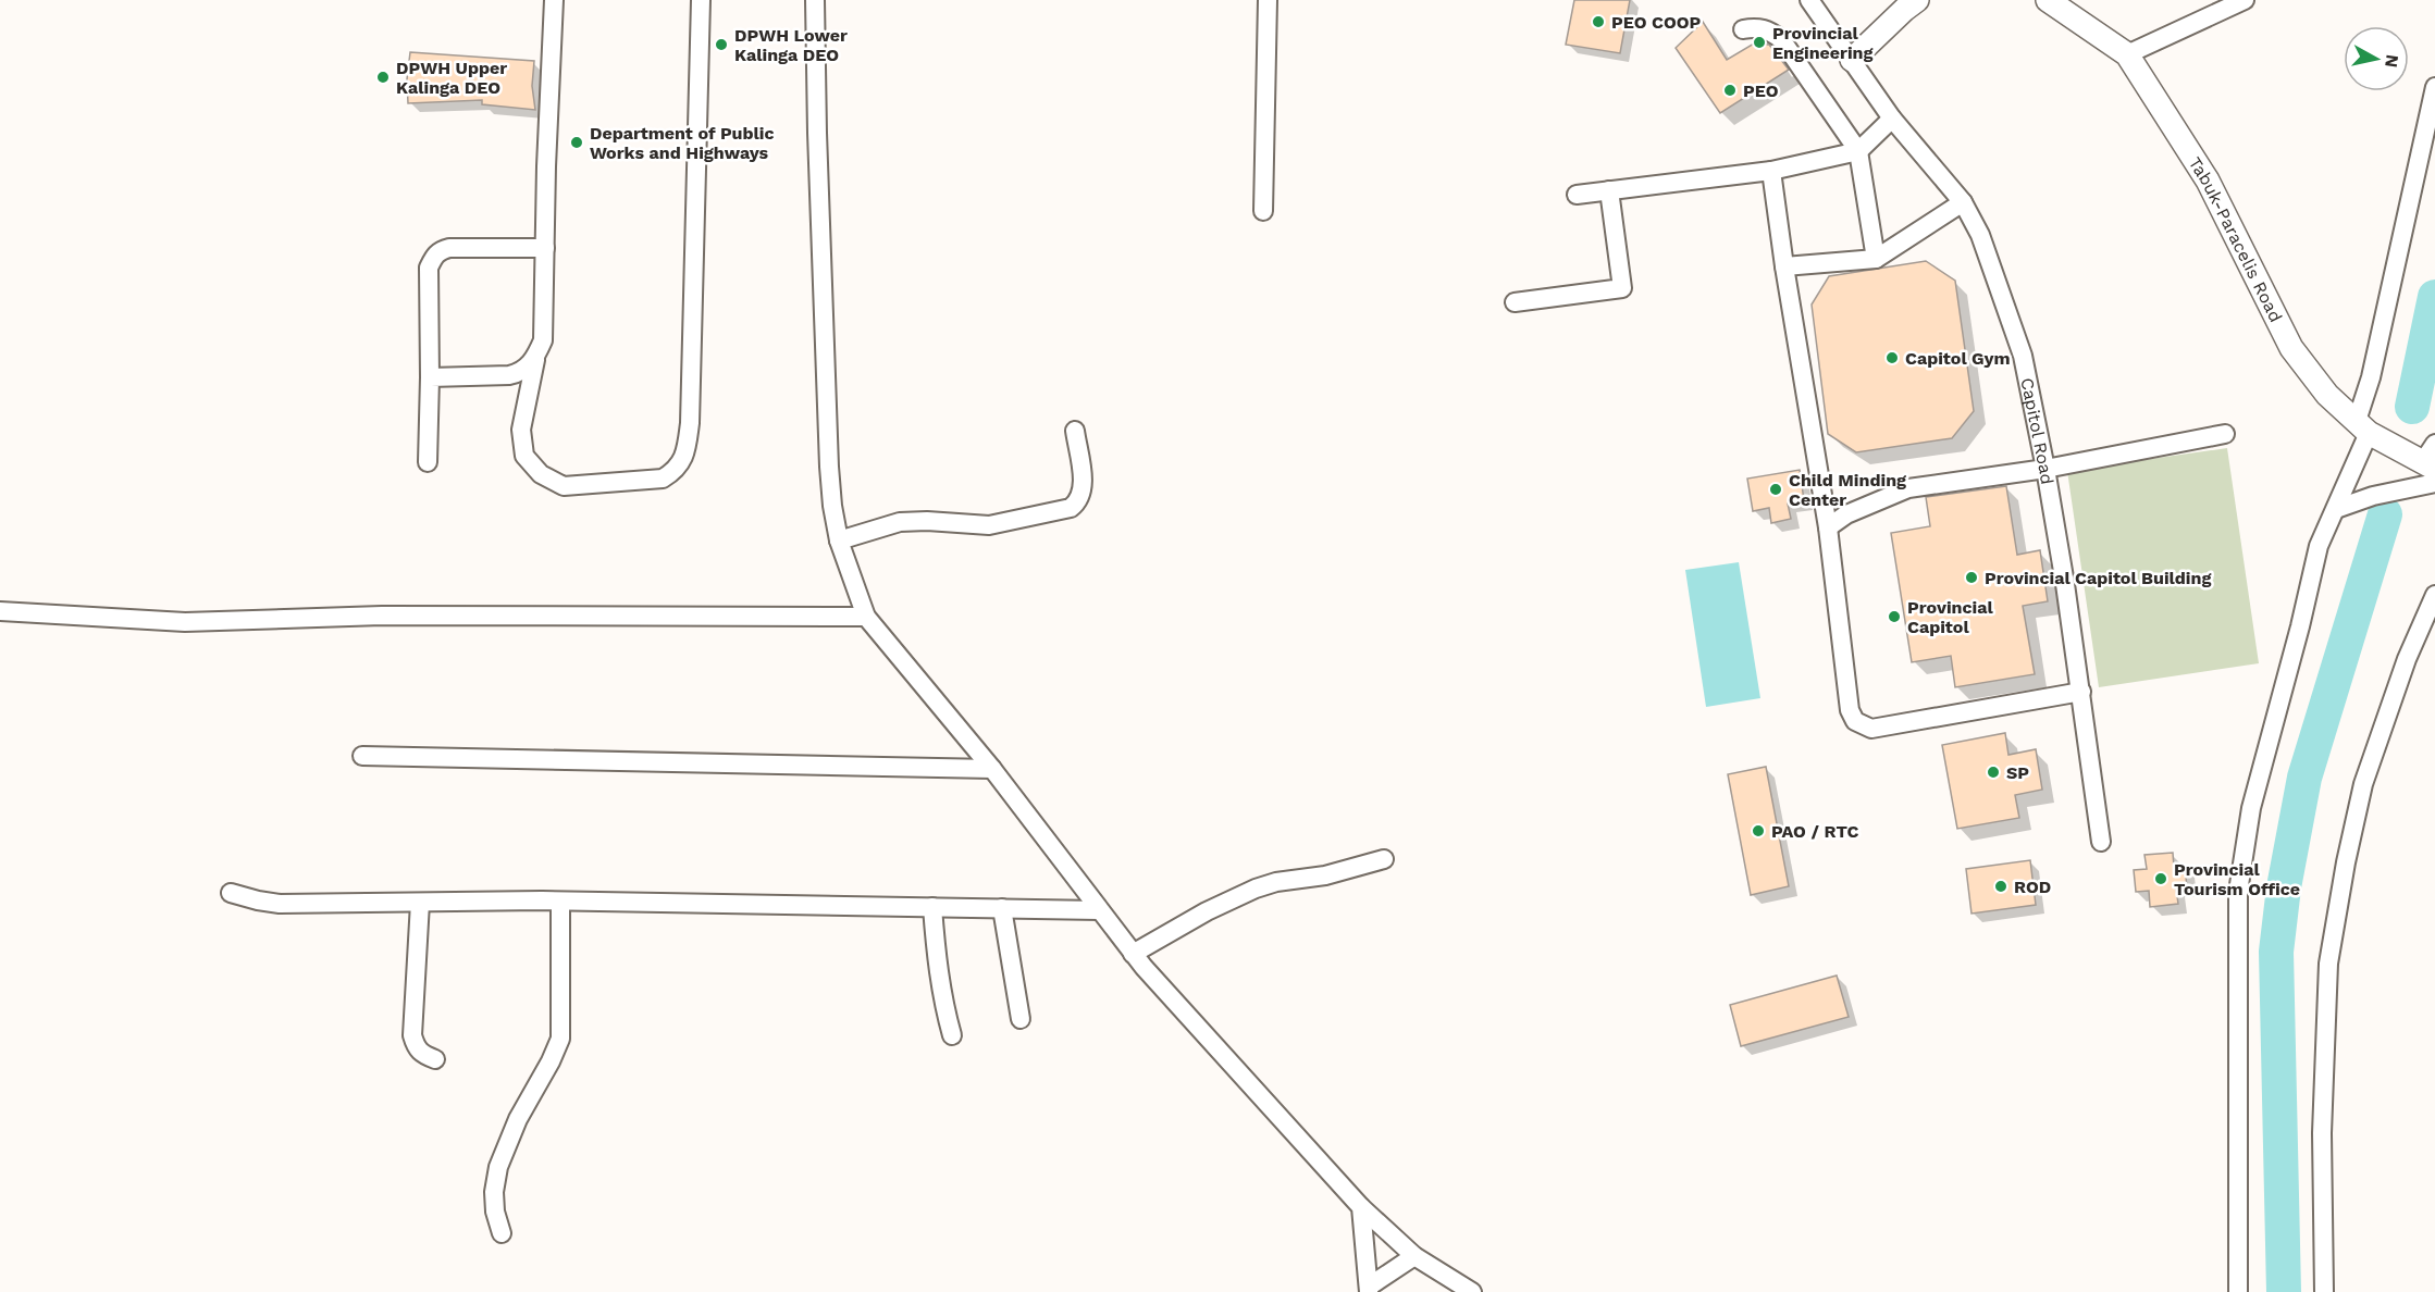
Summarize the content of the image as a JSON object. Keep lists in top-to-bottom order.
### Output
{
  "streets": {
    "main road": ["Tabuk-Paracelis Road"],
    "street": ["Capitol Road"]
  },
  "places": [
    "PEO COOP",
    "Provincial Engineering",
    "DPWH Lower Kalinga DEO",
    "DPWH Upper Kalinga DEO",
    "PEO",
    "Department of Public Works and Highways",
    "Capitol Gym",
    "Child Minding Center",
    "Provincial Capitol Building",
    "Provincial Capitol",
    "SP",
    "PAO / RTC",
    "Provincial Tourism Office",
    "ROD"
  ],
  "north": "right"
}
